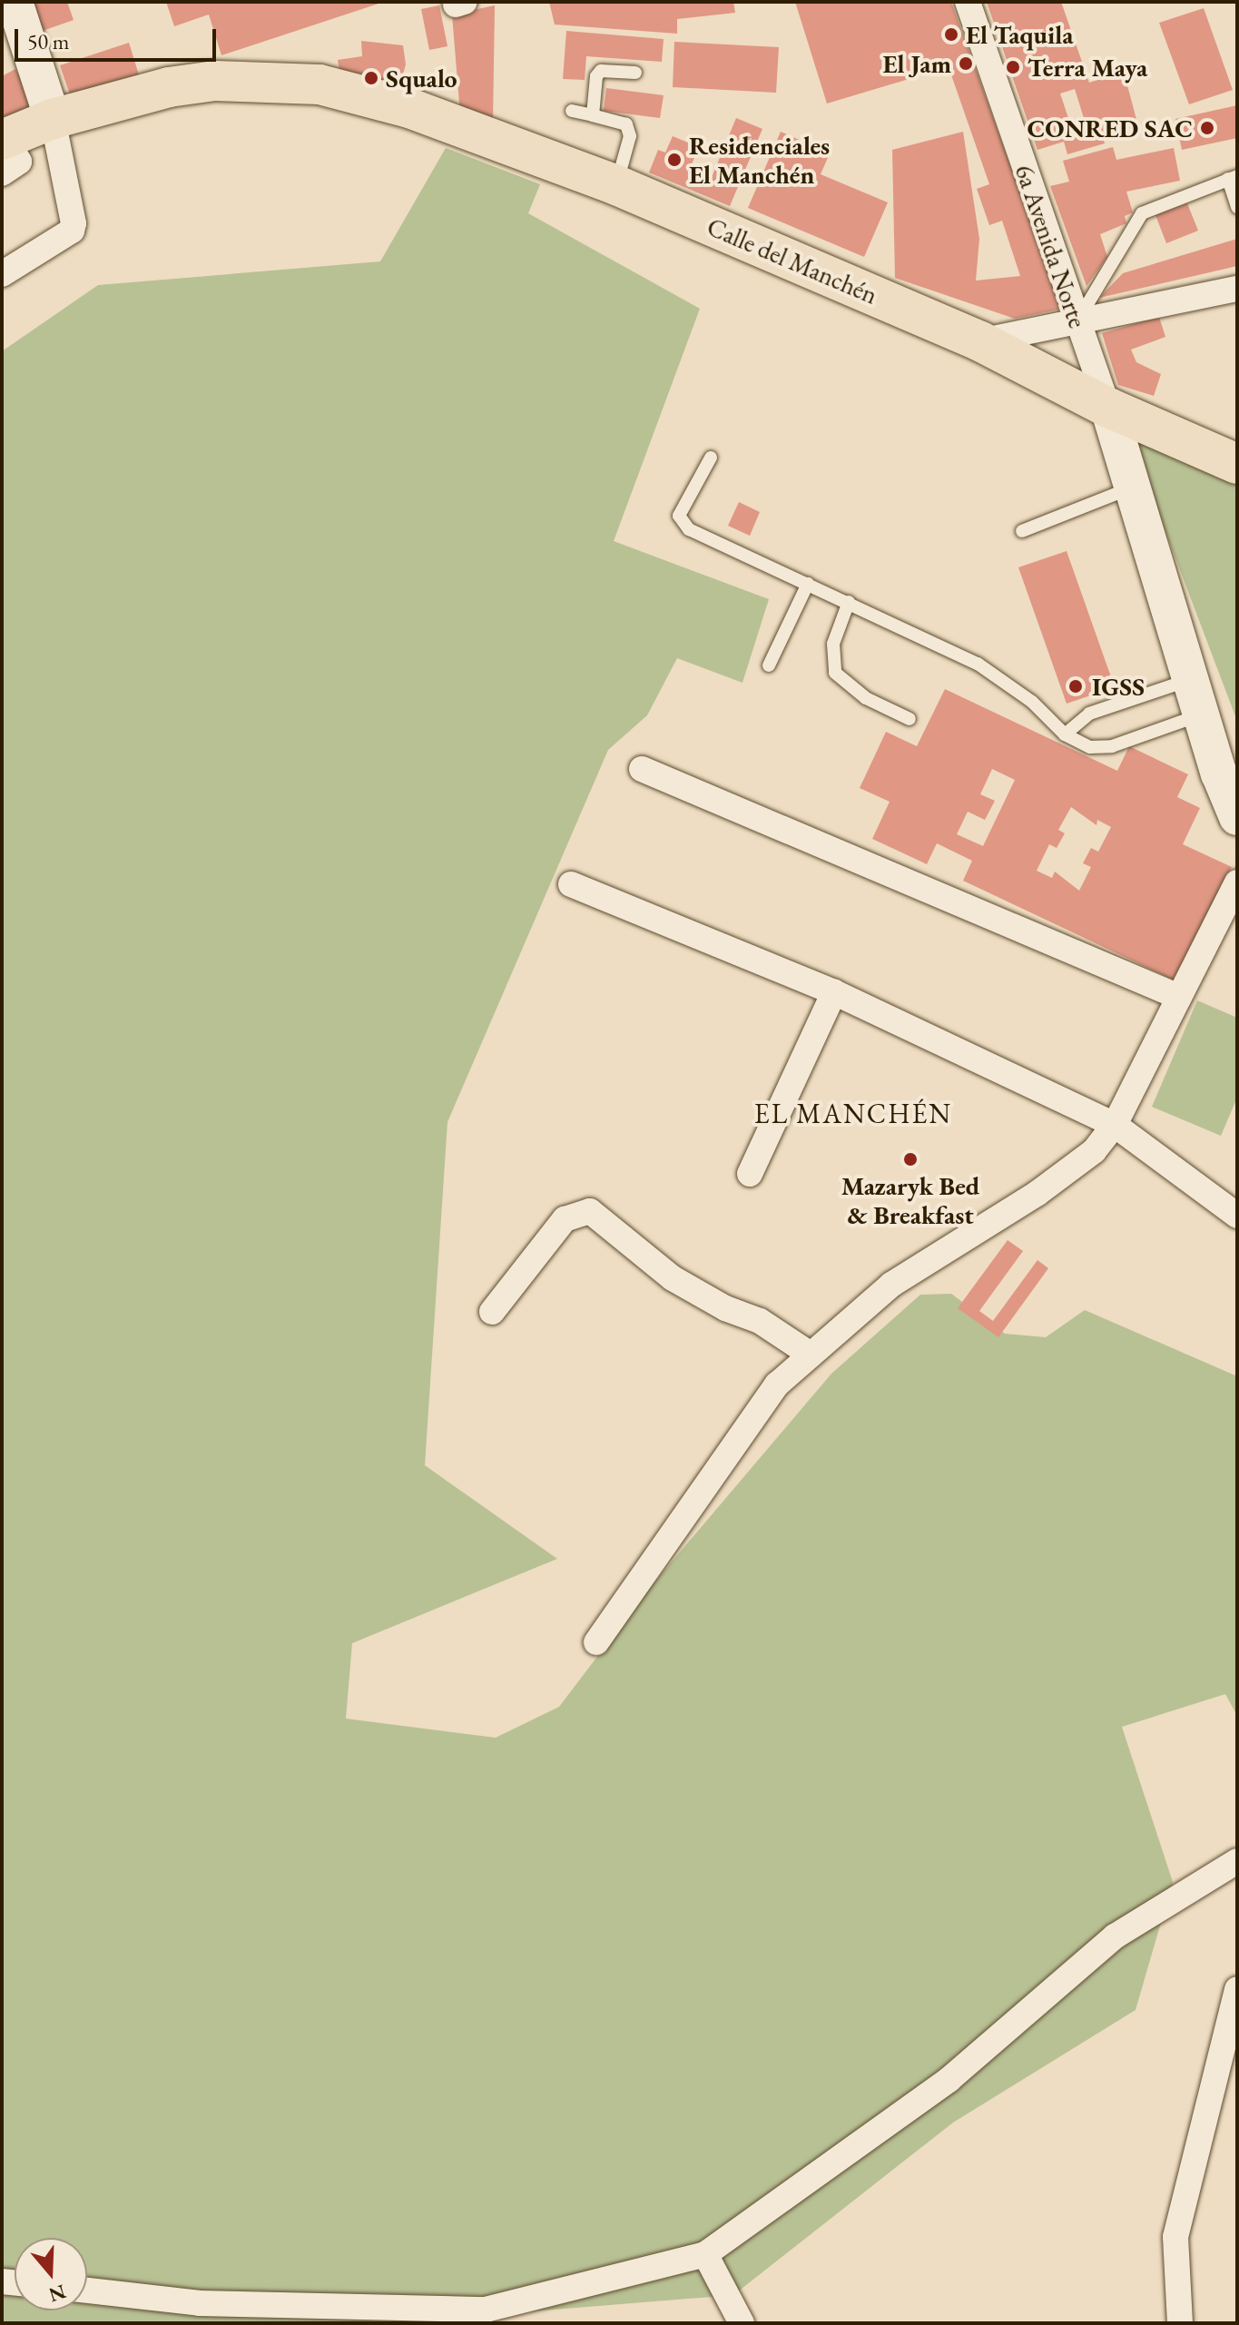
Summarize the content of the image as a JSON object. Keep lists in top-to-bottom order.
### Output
{
  "streets": {
    "main road": ["Calle del Manchén"],
    "street": ["6a Avenida Norte"]
  },
  "crossings": [
    ["6a Avenida Norte", "Calle del Manchén"]
  ],
  "districts": ["EL MANCHÉN"],
  "places": [
    "El Taquila",
    "El Jam",
    "Terra Maya",
    "Squalo",
    "CONRED SAC",
    "Residenciales El Manchén",
    "IGSS",
    "Mazaryk Bed & Breakfast"
  ],
  "scale_bar": "50 m",
  "north": "bottom"
}
